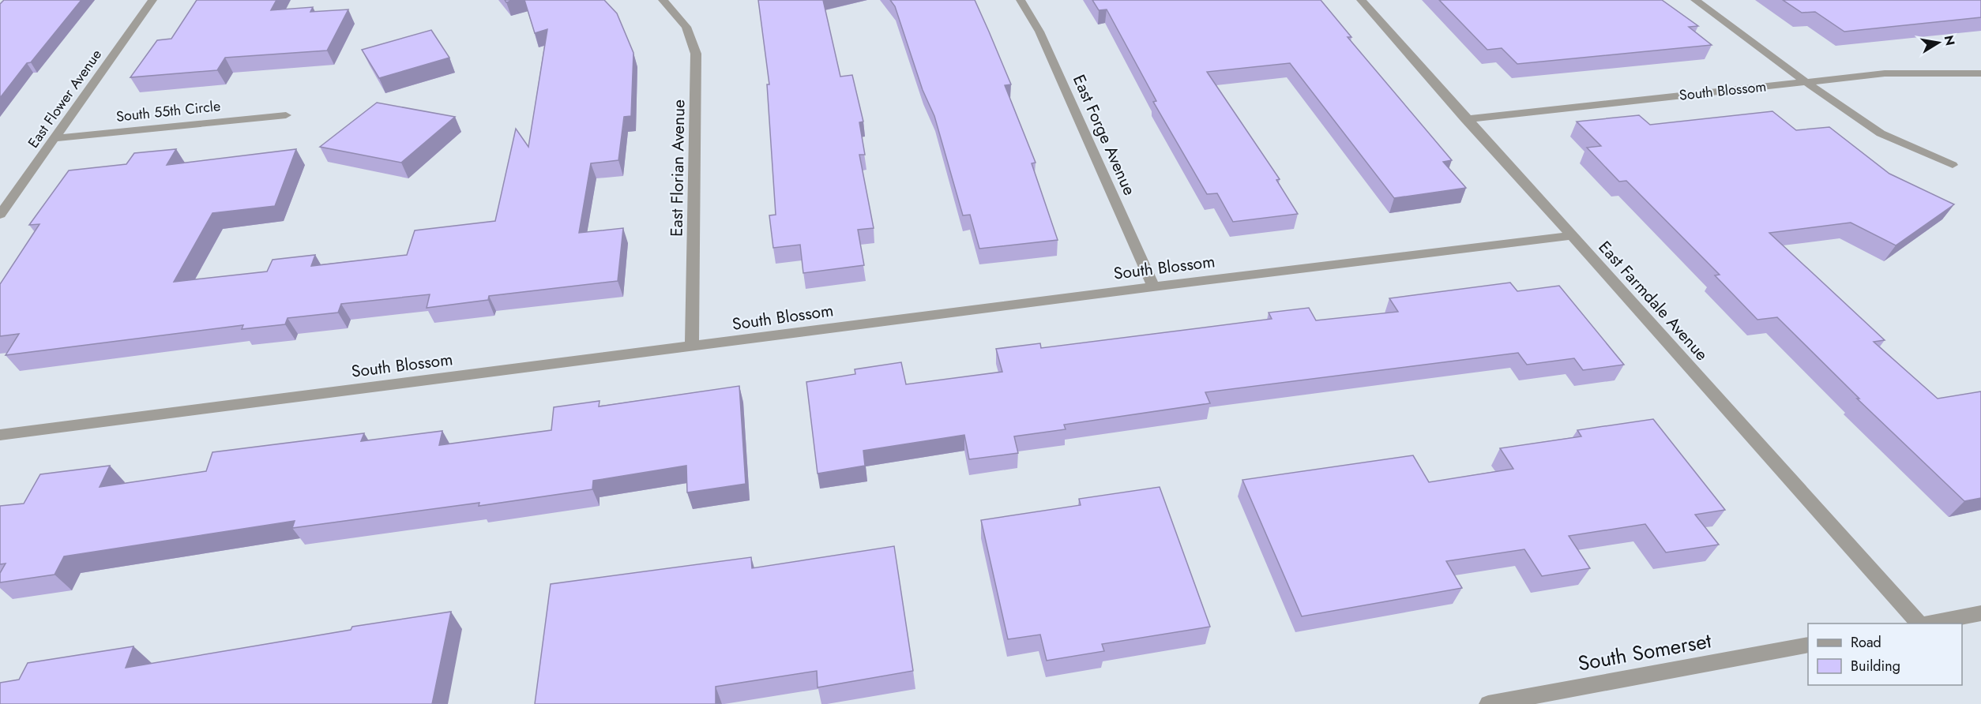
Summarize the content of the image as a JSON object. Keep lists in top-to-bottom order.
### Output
{
  "streets": {
    "street": [
      "South Blossom",
      "East Flower Avenue",
      "South 55th Circle",
      "East Forge Avenue",
      "East Florian Avenue",
      "East Farmdale Avenue",
      "South Somerset"
    ]
  },
  "crossings": [
    ["South Blossom", "East Forge Avenue"],
    ["South Blossom", "East Florian Avenue"],
    ["South Blossom", "East Farmdale Avenue"],
    ["East Flower Avenue", "South 55th Circle"]
  ],
  "legend": ["Road", "Building"],
  "north": "right"
}
